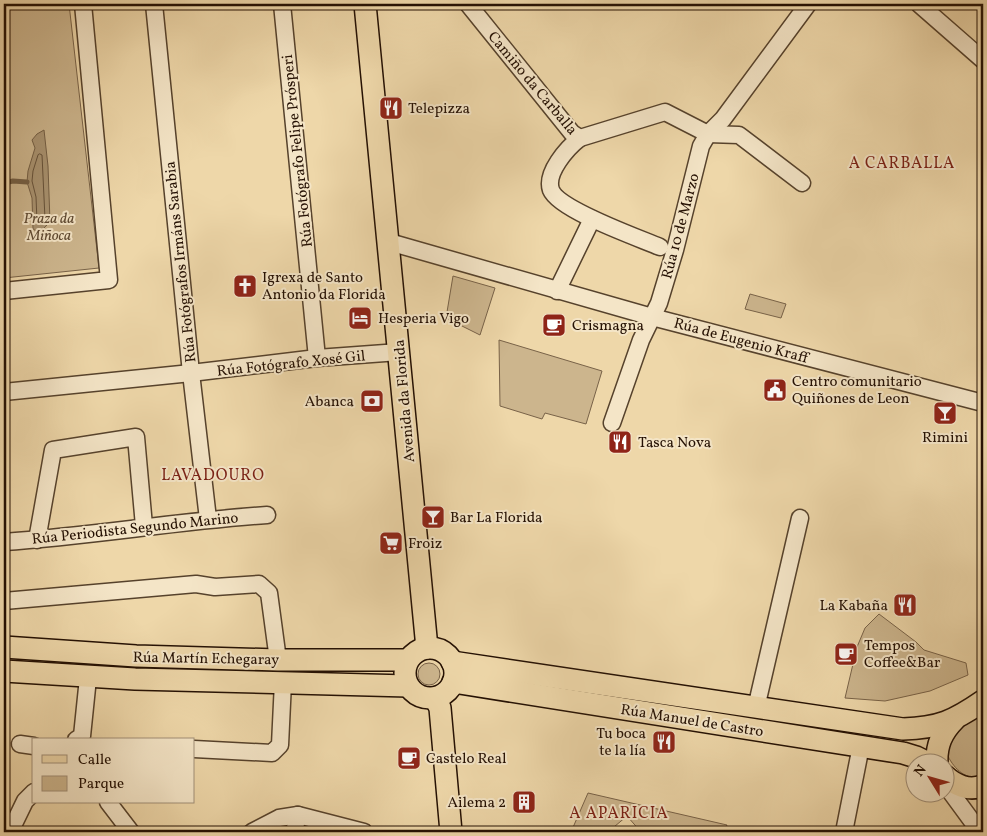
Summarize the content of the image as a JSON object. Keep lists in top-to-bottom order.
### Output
{
  "streets": {
    "main road": ["Avenida da Florida", "Rúa Martín Echegaray", "Rúa Manuel de Castro"],
    "street": [
      "Camiño da Carballa",
      "Rúa Fotógrafo Felipe Prósperi",
      "Rúa 10 de Marzo",
      "Rúa Fotógrafos Irmáns Sarabia",
      "Rúa de Eugenio Kraff",
      "Rúa Fotógrafo Xosé Gil",
      "Rúa Periodista Segundo Marino"
    ]
  },
  "crossings": [
    ["Camiño da Carballa", "Rúa 10 de Marzo"],
    ["Rúa Fotógrafo Felipe Prósperi", "Rúa Fotógrafo Xosé Gil"],
    ["Rúa 10 de Marzo", "Rúa de Eugenio Kraff"],
    ["Rúa Fotógrafos Irmáns Sarabia", "Rúa Fotógrafo Xosé Gil"],
    ["Rúa Fotógrafos Irmáns Sarabia", "Rúa Periodista Segundo Marino"],
    ["Rúa de Eugenio Kraff", "Avenida da Florida"],
    ["Rúa Fotógrafo Xosé Gil", "Avenida da Florida"],
    ["Avenida da Florida", "Rúa Martín Echegaray"],
    ["Avenida da Florida", "Rúa Manuel de Castro"],
    ["Rúa Martín Echegaray", "Rúa Manuel de Castro"]
  ],
  "districts": ["A CARBALLA", "LAVADOURO", "A APARICIA"],
  "parks": ["Praza da Miñoca"],
  "places": {
    "restaurant": [
      "Telepizza",
      "Tasca Nova",
      "La Kabaña",
      "Tu boca te la lía"
    ],
    "church": ["Igrexa de Santo Antonio da Florida"],
    "hotel": ["Hesperia Vigo"],
    "cafe": ["Crismagna", "Tempos Coffee&Bar", "Castelo Real"],
    "public building": ["Centro comunitario Quiñones de Leon"],
    "bank": ["Abanca"],
    "bar": ["Rimini", "Bar La Florida"],
    "supermarket": ["Froiz"],
    "building": ["Ailema 2"]
  },
  "legend": ["Calle", "Parque"],
  "north": "top left"
}
